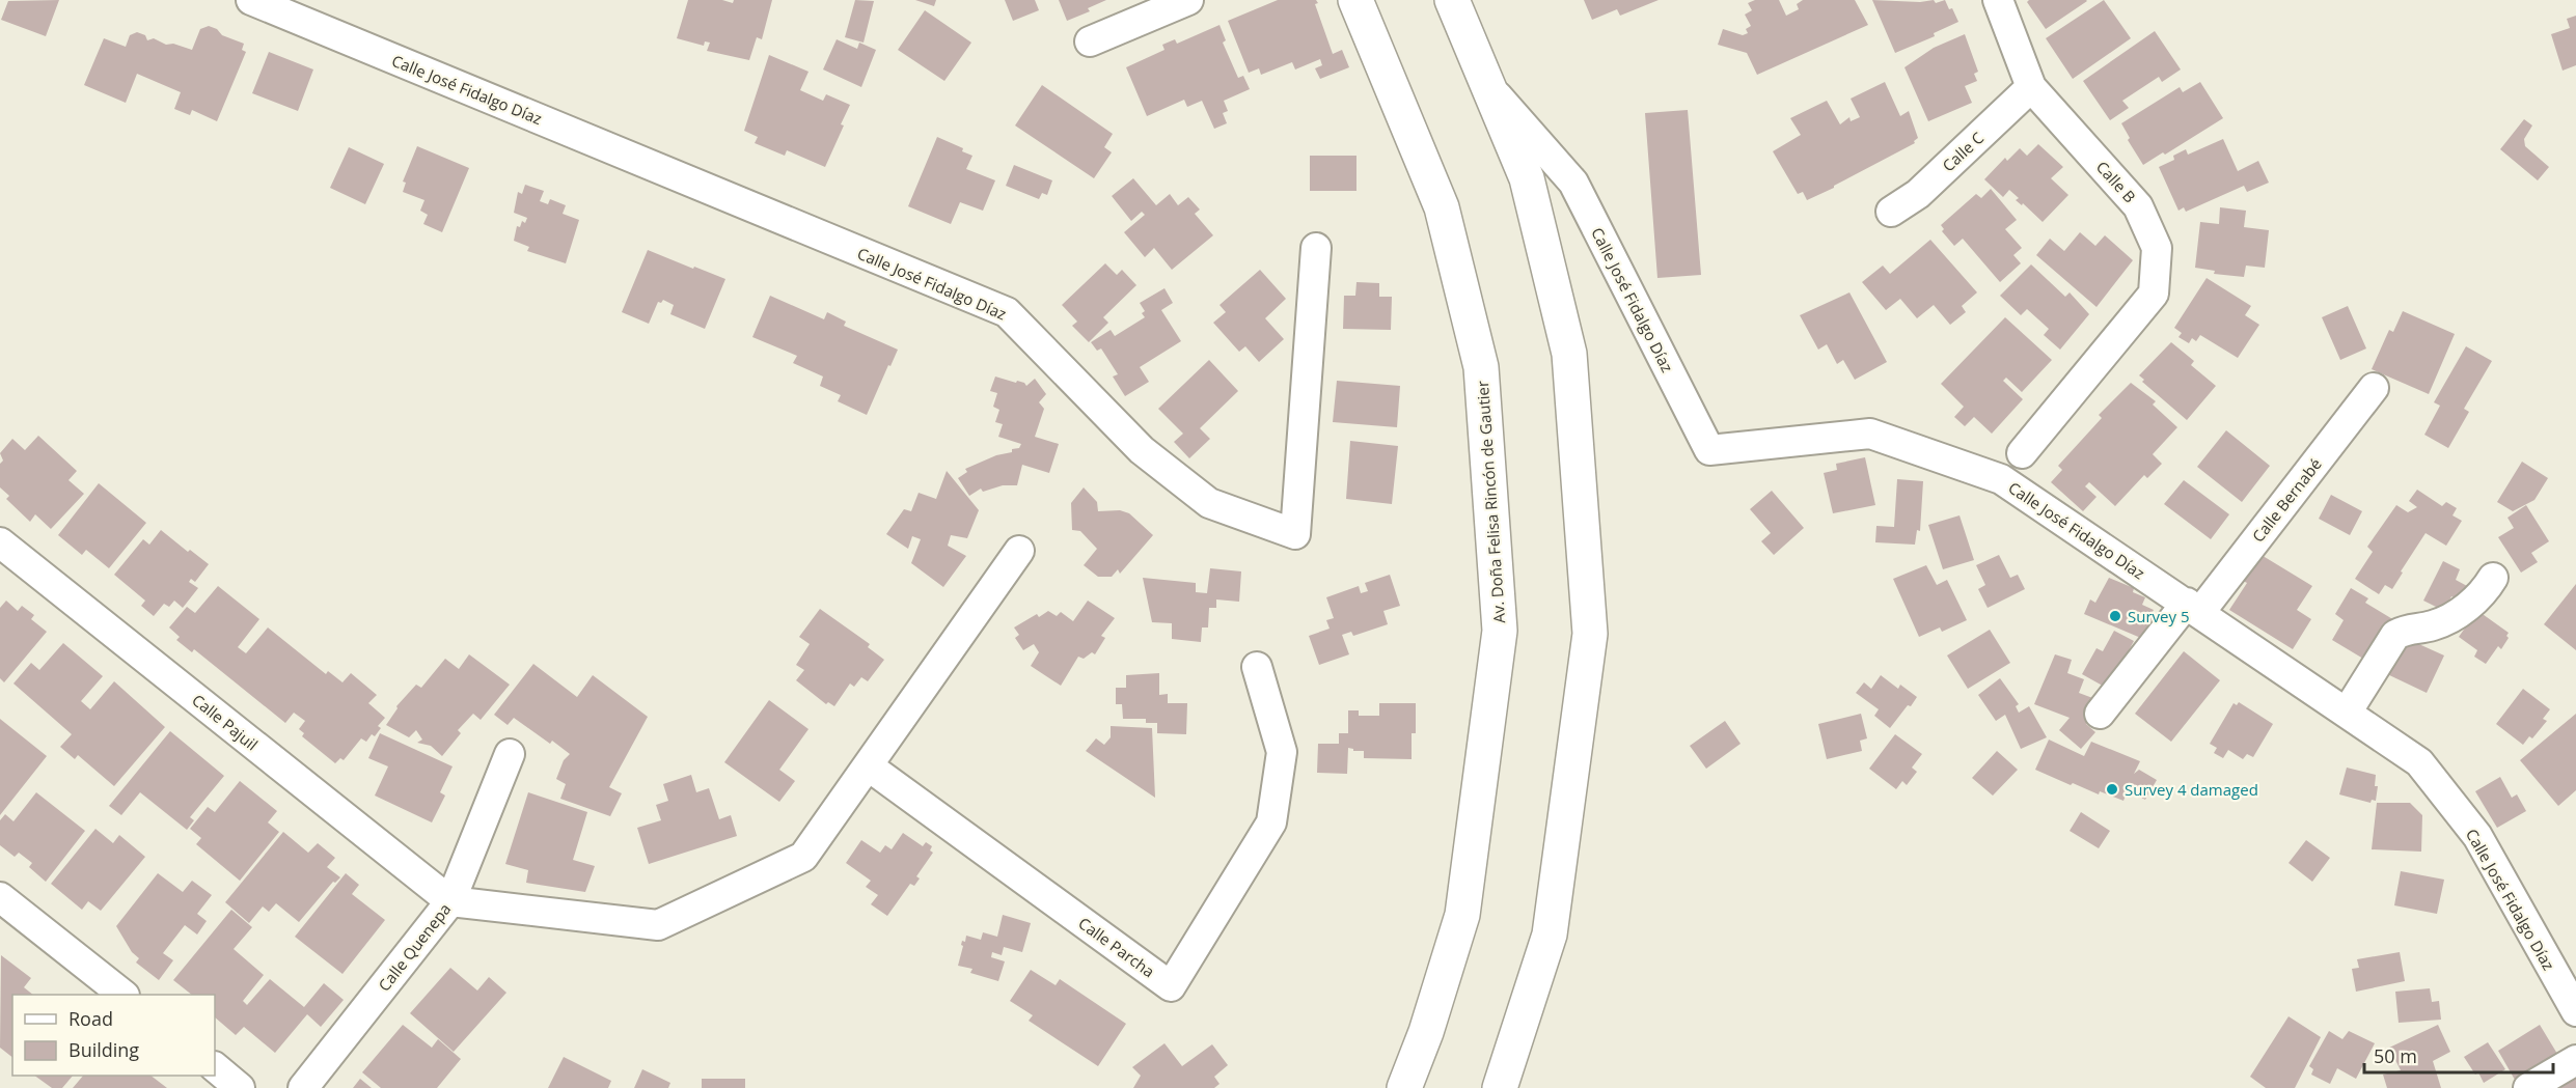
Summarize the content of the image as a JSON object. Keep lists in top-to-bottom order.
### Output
{
  "streets": {
    "main road": ["Av. Doña Felisa Rincón de Gautier"],
    "street": [
      "Calle José Fidalgo Díaz",
      "Calle C",
      "Calle B",
      "Calle Bernabé",
      "Calle Pajuil",
      "Calle Quenepa",
      "Calle Parcha"
    ]
  },
  "crossings": [
    ["Calle José Fidalgo Díaz", "Calle Bernabé"],
    ["Calle C", "Calle B"],
    ["Calle Pajuil", "Calle Quenepa"]
  ],
  "places": ["Survey 5", "Survey 4 damaged"],
  "legend": ["Road", "Building"],
  "scale_bar": "50 m"
}
